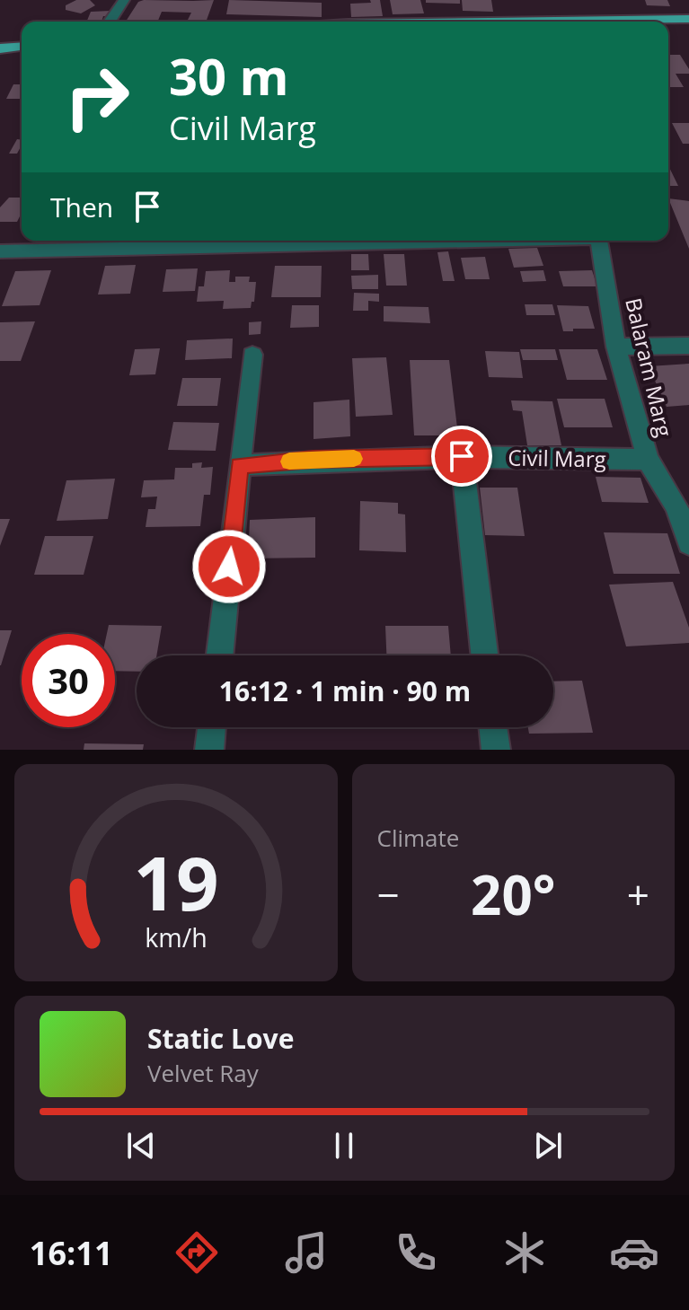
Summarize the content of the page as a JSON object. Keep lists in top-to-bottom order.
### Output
{
  "streets": {
    "street": ["Balaram Marg", "Civil Marg"]
  },
  "crossings": [
    ["Balaram Marg", "Civil Marg"]
  ],
  "page": {
    "turn": ["30 m", "Civil Marg"],
    "then": "Then",
    "limit": "30",
    "trip": "16:12 · 1 min · 90 m",
    "tile": "Climate",
    "heat": ["−", "20°", "+"],
    "song": ["Static Love", "Velvet Ray"],
    "tabs": "16:11",
    "gauge": ["19", "km/h"]
  }
}
